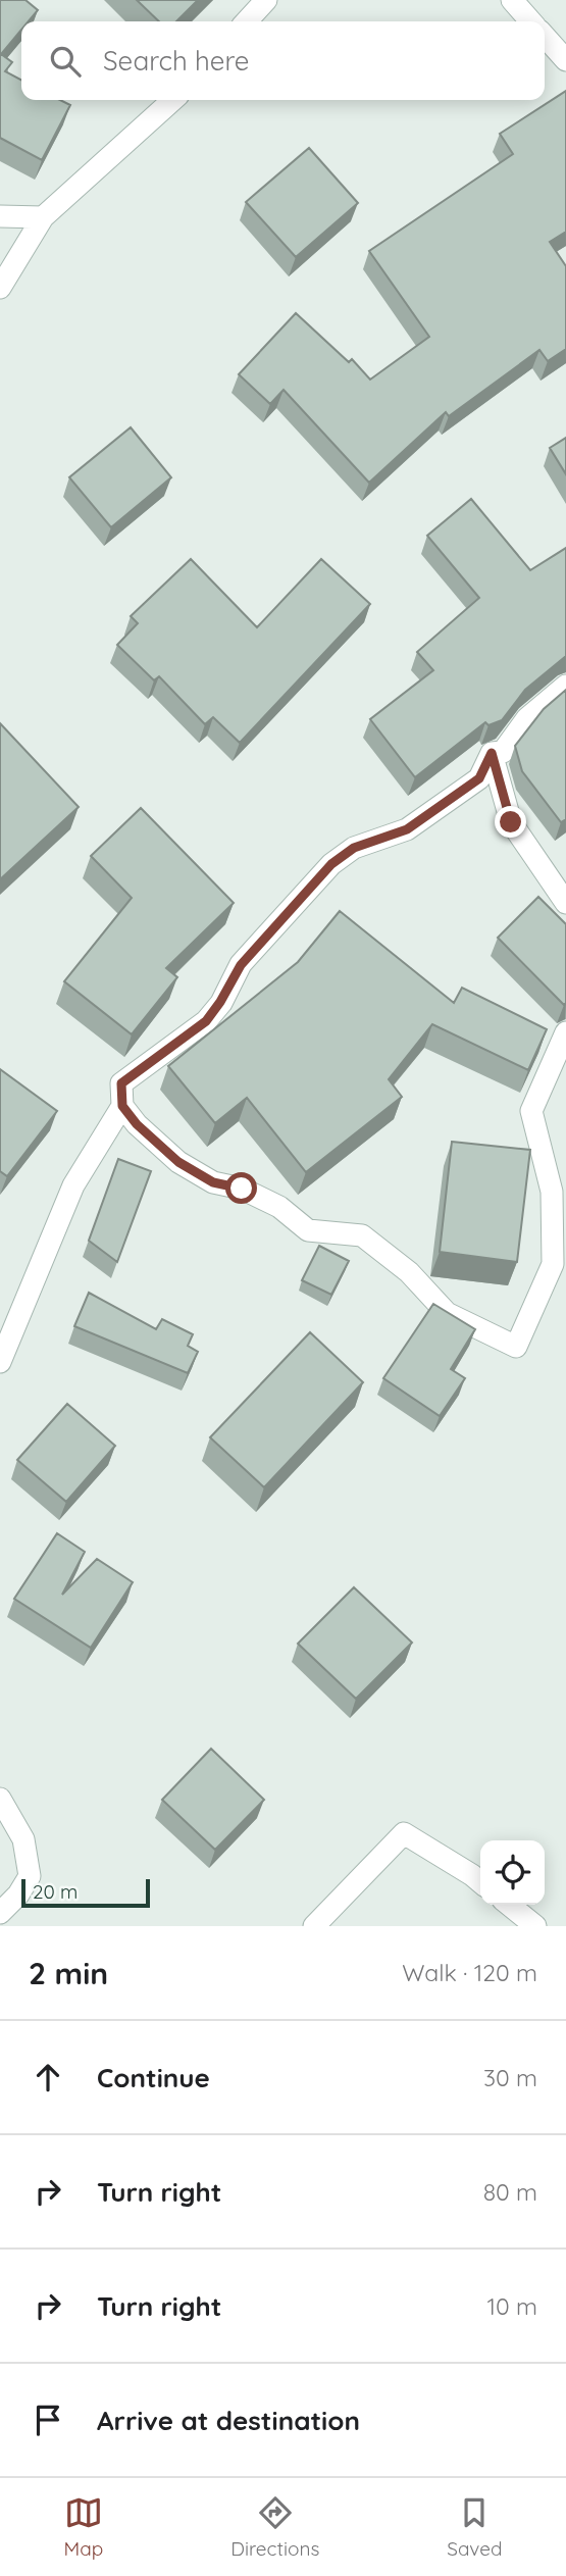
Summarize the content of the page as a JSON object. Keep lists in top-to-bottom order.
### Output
{
  "scale_bar": "20 m",
  "page": {
    "search": "Search here",
    "scale": "20 m",
    "heading": ["2 min", "Walk · 120 m"],
    "list": [
      ["Continue", "30 m"],
      ["Turn right", "80 m"],
      ["Turn right", "10 m"],
      "Arrive at destination"
    ],
    "nav": ["Map", "Directions", "Saved"]
  }
}
